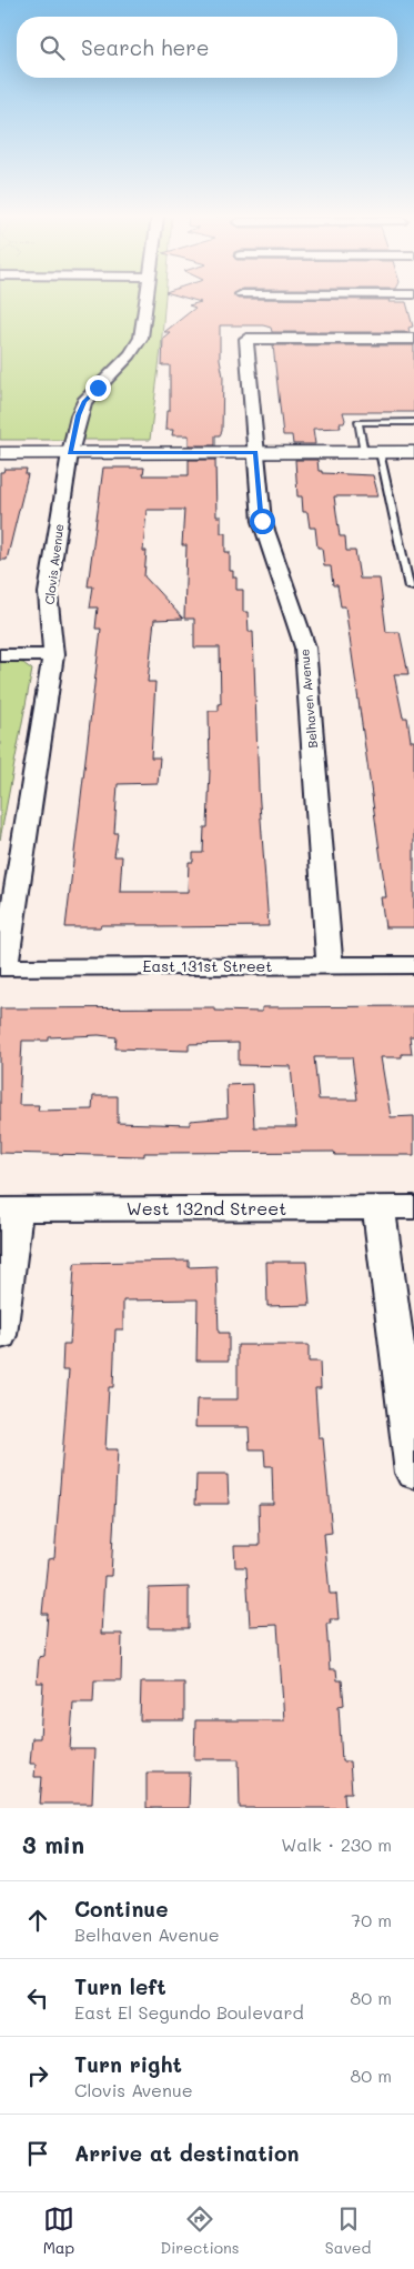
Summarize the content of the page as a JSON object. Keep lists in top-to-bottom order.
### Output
{
  "streets": {
    "street": [
      "Clovis Avenue",
      "Belhaven Avenue",
      "East 131st Street",
      "West 132nd Street"
    ]
  },
  "crossings": [
    ["Clovis Avenue", "East 131st Street"],
    ["Belhaven Avenue", "East 131st Street"]
  ],
  "page": {
    "search": "Search here",
    "heading": ["3 min", "Walk · 230 m"],
    "list": [
      ["Continue", "Belhaven Avenue", "70 m"],
      ["Turn left", "East El Segundo Boulevard", "80 m"],
      ["Turn right", "Clovis Avenue", "80 m"],
      "Arrive at destination"
    ],
    "nav": ["Map", "Directions", "Saved"]
  }
}
